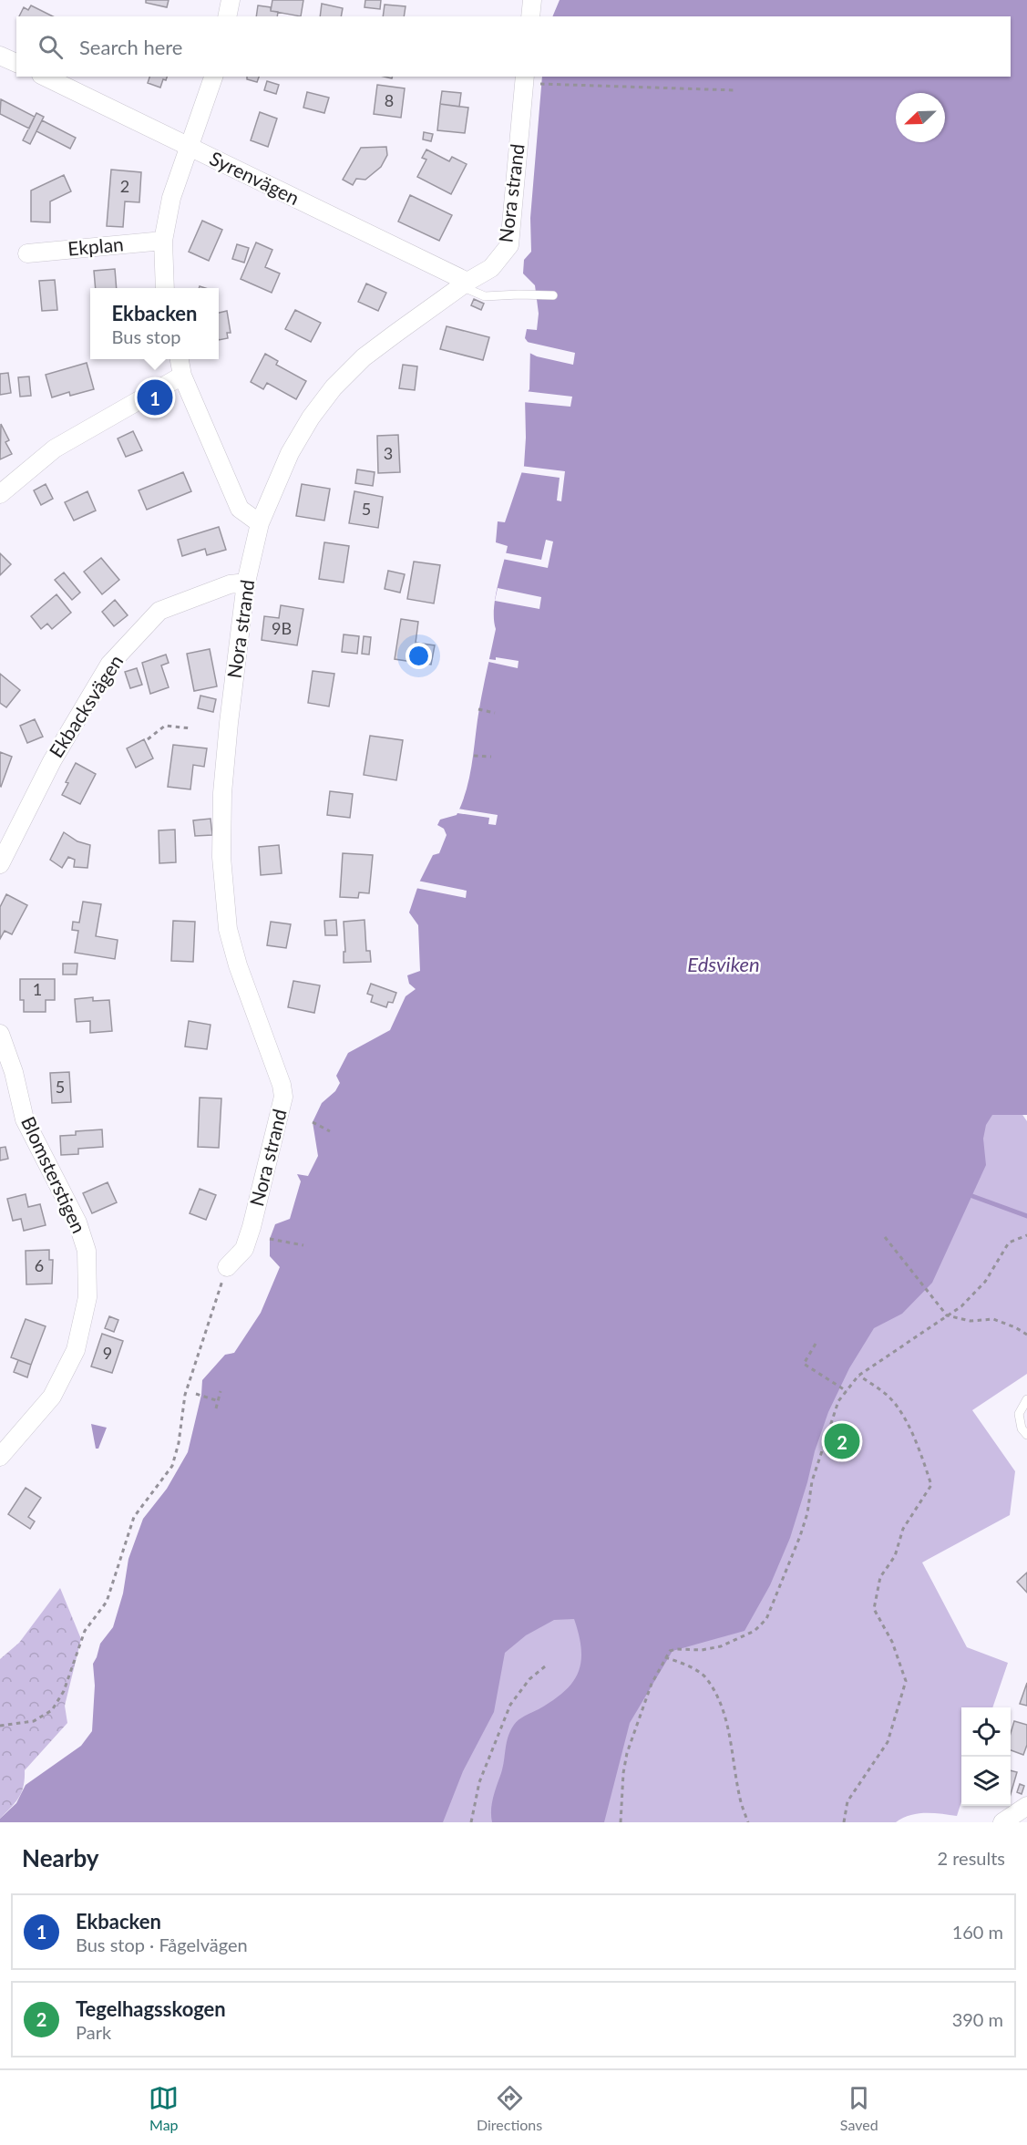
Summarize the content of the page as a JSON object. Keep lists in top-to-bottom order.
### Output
{
  "streets": {
    "street": [
      "Syrenvägen",
      "Nora strand",
      "Ekplan",
      "Ekbacksvägen",
      "Blomsterstigen"
    ]
  },
  "crossings": [
    ["Syrenvägen", "Nora strand"],
    ["Nora strand", "Ekbacksvägen"]
  ],
  "water": ["Edsviken"],
  "house_numbers": [
    "8",
    "2",
    "3",
    "5",
    "9B",
    "1",
    "5",
    "6",
    "9"
  ],
  "north": "bottom left",
  "page": {
    "search": "Search here",
    "popup": ["Ekbacken", "Bus stop"],
    "pins": ["1", "2"],
    "heading": ["Nearby", "2 results"],
    "list": [
      {
        "mark": "1",
        "name": "Ekbacken",
        "note": "Bus stop · Fågelvägen",
        "value": "160 m"
      },
      {
        "mark": "2",
        "name": "Tegelhagsskogen",
        "note": "Park",
        "value": "390 m"
      }
    ],
    "nav": ["Map", "Directions", "Saved"]
  }
}
